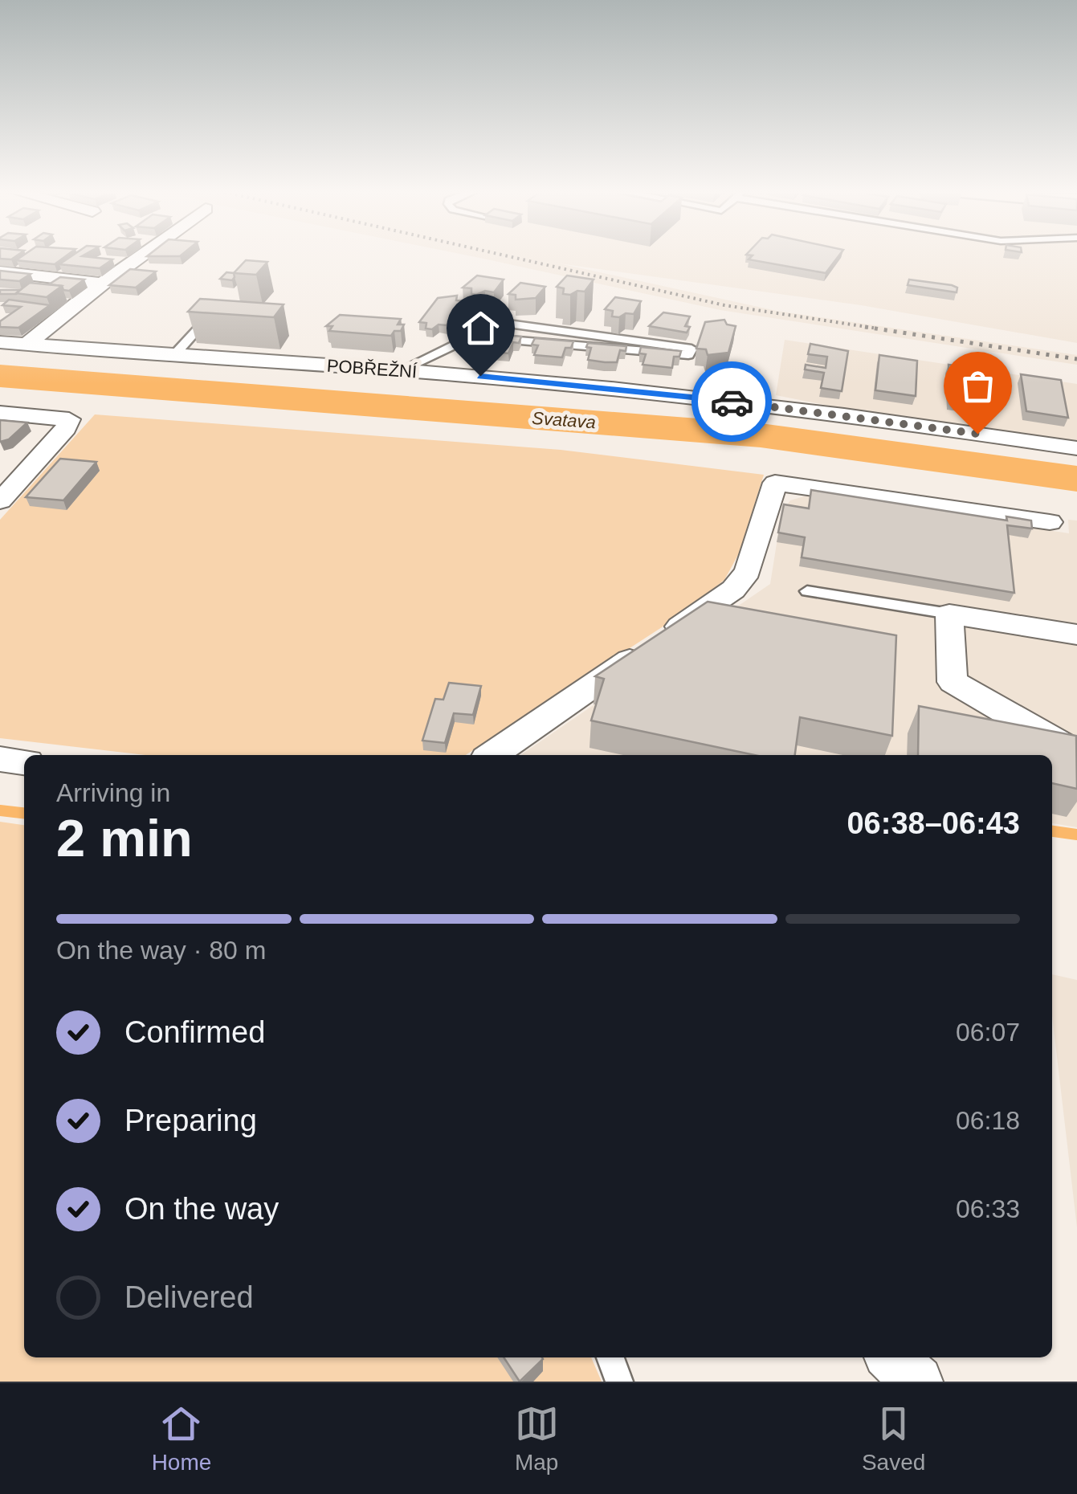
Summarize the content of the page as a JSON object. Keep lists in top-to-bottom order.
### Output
{
  "streets": {
    "street": ["POBŘEŽNÍ"]
  },
  "water": ["Svatava"],
  "page": {
    "heading": ["2 min", "Arriving in", "06:38–06:43"],
    "bar": "On the way · 80 m",
    "list": [
      ["Confirmed", "06:07"],
      ["Preparing", "06:18"],
      ["On the way", "06:33"],
      "Delivered"
    ],
    "tabs": ["Home", "Map", "Saved"]
  }
}
